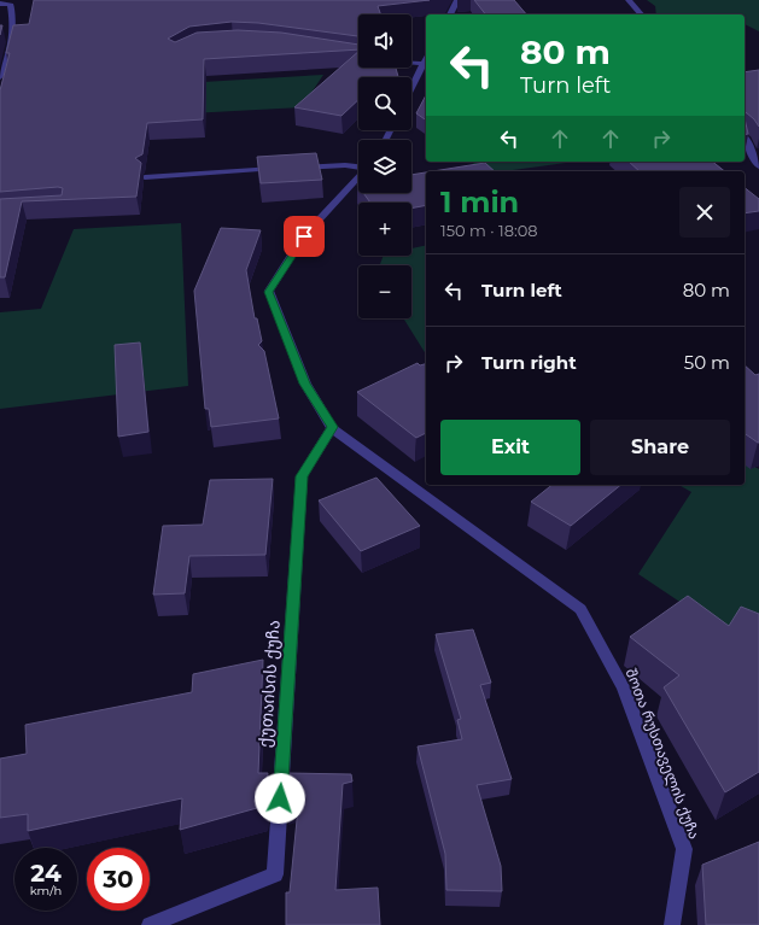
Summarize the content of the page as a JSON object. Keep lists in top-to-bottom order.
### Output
{
  "streets": {
    "street": ["ქუთაისის ქუჩა", "შოთა რუსთაველის ქუჩა"]
  },
  "crossings": [
    ["ქუთაისის ქუჩა", "შოთა რუსთაველის ქუჩა"]
  ],
  "page": {
    "map_buttons": ["+", "−"],
    "turn": ["80 m", "Turn left"],
    "heading": ["1 min", "150 m · 18:08"],
    "list": [
      {
        "name": "Turn left",
        "value": "80 m"
      },
      {
        "name": "Turn right",
        "value": "50 m"
      }
    ],
    "buttons": ["Exit", "Share"],
    "speed": "24 km/h",
    "limit": "30"
  }
}
